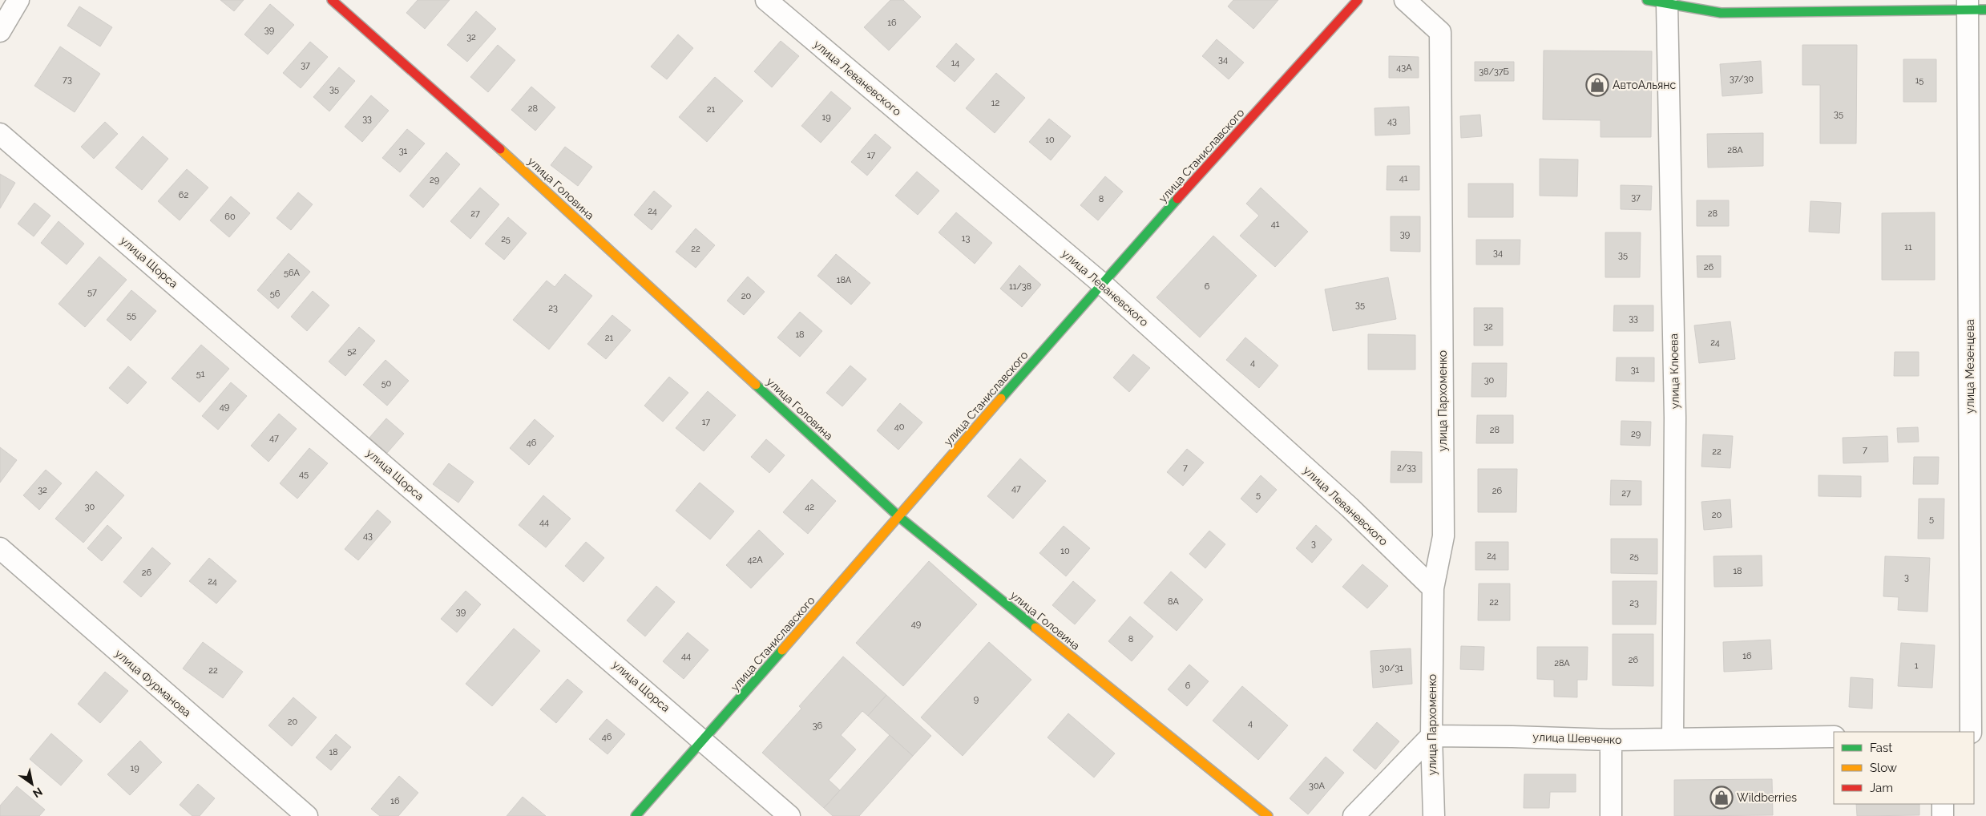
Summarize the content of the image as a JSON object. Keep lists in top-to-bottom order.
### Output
{
  "streets": {
    "street": [
      "улица Леваневского",
      "улица Станиславского",
      "улица Головина",
      "улица Щорса",
      "улица Мезенцева",
      "улица Клюева",
      "улица Пархоменко",
      "улица Фурманова",
      "улица Шевченко"
    ]
  },
  "crossings": [
    ["улица Леваневского", "улица Станиславского"],
    ["улица Леваневского", "улица Пархоменко"],
    ["улица Станиславского", "улица Головина"],
    ["улица Станиславского", "улица Щорса"],
    ["улица Клюева", "улица Шевченко"],
    ["улица Пархоменко", "улица Шевченко"]
  ],
  "places": {
    "shop": ["АвтоАльянс", "Wildberries"]
  },
  "house_numbers": [
    "16",
    "39",
    "32",
    "34",
    "14",
    "37",
    "43А",
    "38/37Б",
    "37/30",
    "73",
    "15",
    "35",
    "12",
    "28",
    "21",
    "35",
    "19",
    "33",
    "43",
    "10",
    "28А",
    "31",
    "17",
    "41",
    "29",
    "62",
    "37",
    "8",
    "24",
    "27",
    "28",
    "60",
    "41",
    "39",
    "13",
    "25",
    "11",
    "22",
    "34",
    "35",
    "26",
    "56А",
    "18А",
    "11/38",
    "6",
    "57",
    "56",
    "20",
    "35",
    "23",
    "55",
    "33",
    "32",
    "18",
    "21",
    "24",
    "52",
    "4",
    "31",
    "51",
    "30",
    "50",
    "49",
    "17",
    "40",
    "28",
    "29",
    "47",
    "46",
    "7",
    "22",
    "7",
    "2/33",
    "45",
    "47",
    "32",
    "26",
    "27",
    "5",
    "30",
    "42",
    "20",
    "5",
    "44",
    "43",
    "3",
    "10",
    "24",
    "25",
    "42А",
    "18",
    "26",
    "3",
    "24",
    "8А",
    "22",
    "23",
    "39",
    "49",
    "8",
    "44",
    "16",
    "26",
    "28А",
    "1",
    "30/31",
    "22",
    "6",
    "9",
    "20",
    "4",
    "36",
    "46",
    "18",
    "19",
    "30А",
    "16"
  ],
  "legend": ["Fast", "Slow", "Jam"],
  "north": "bottom right"
}
